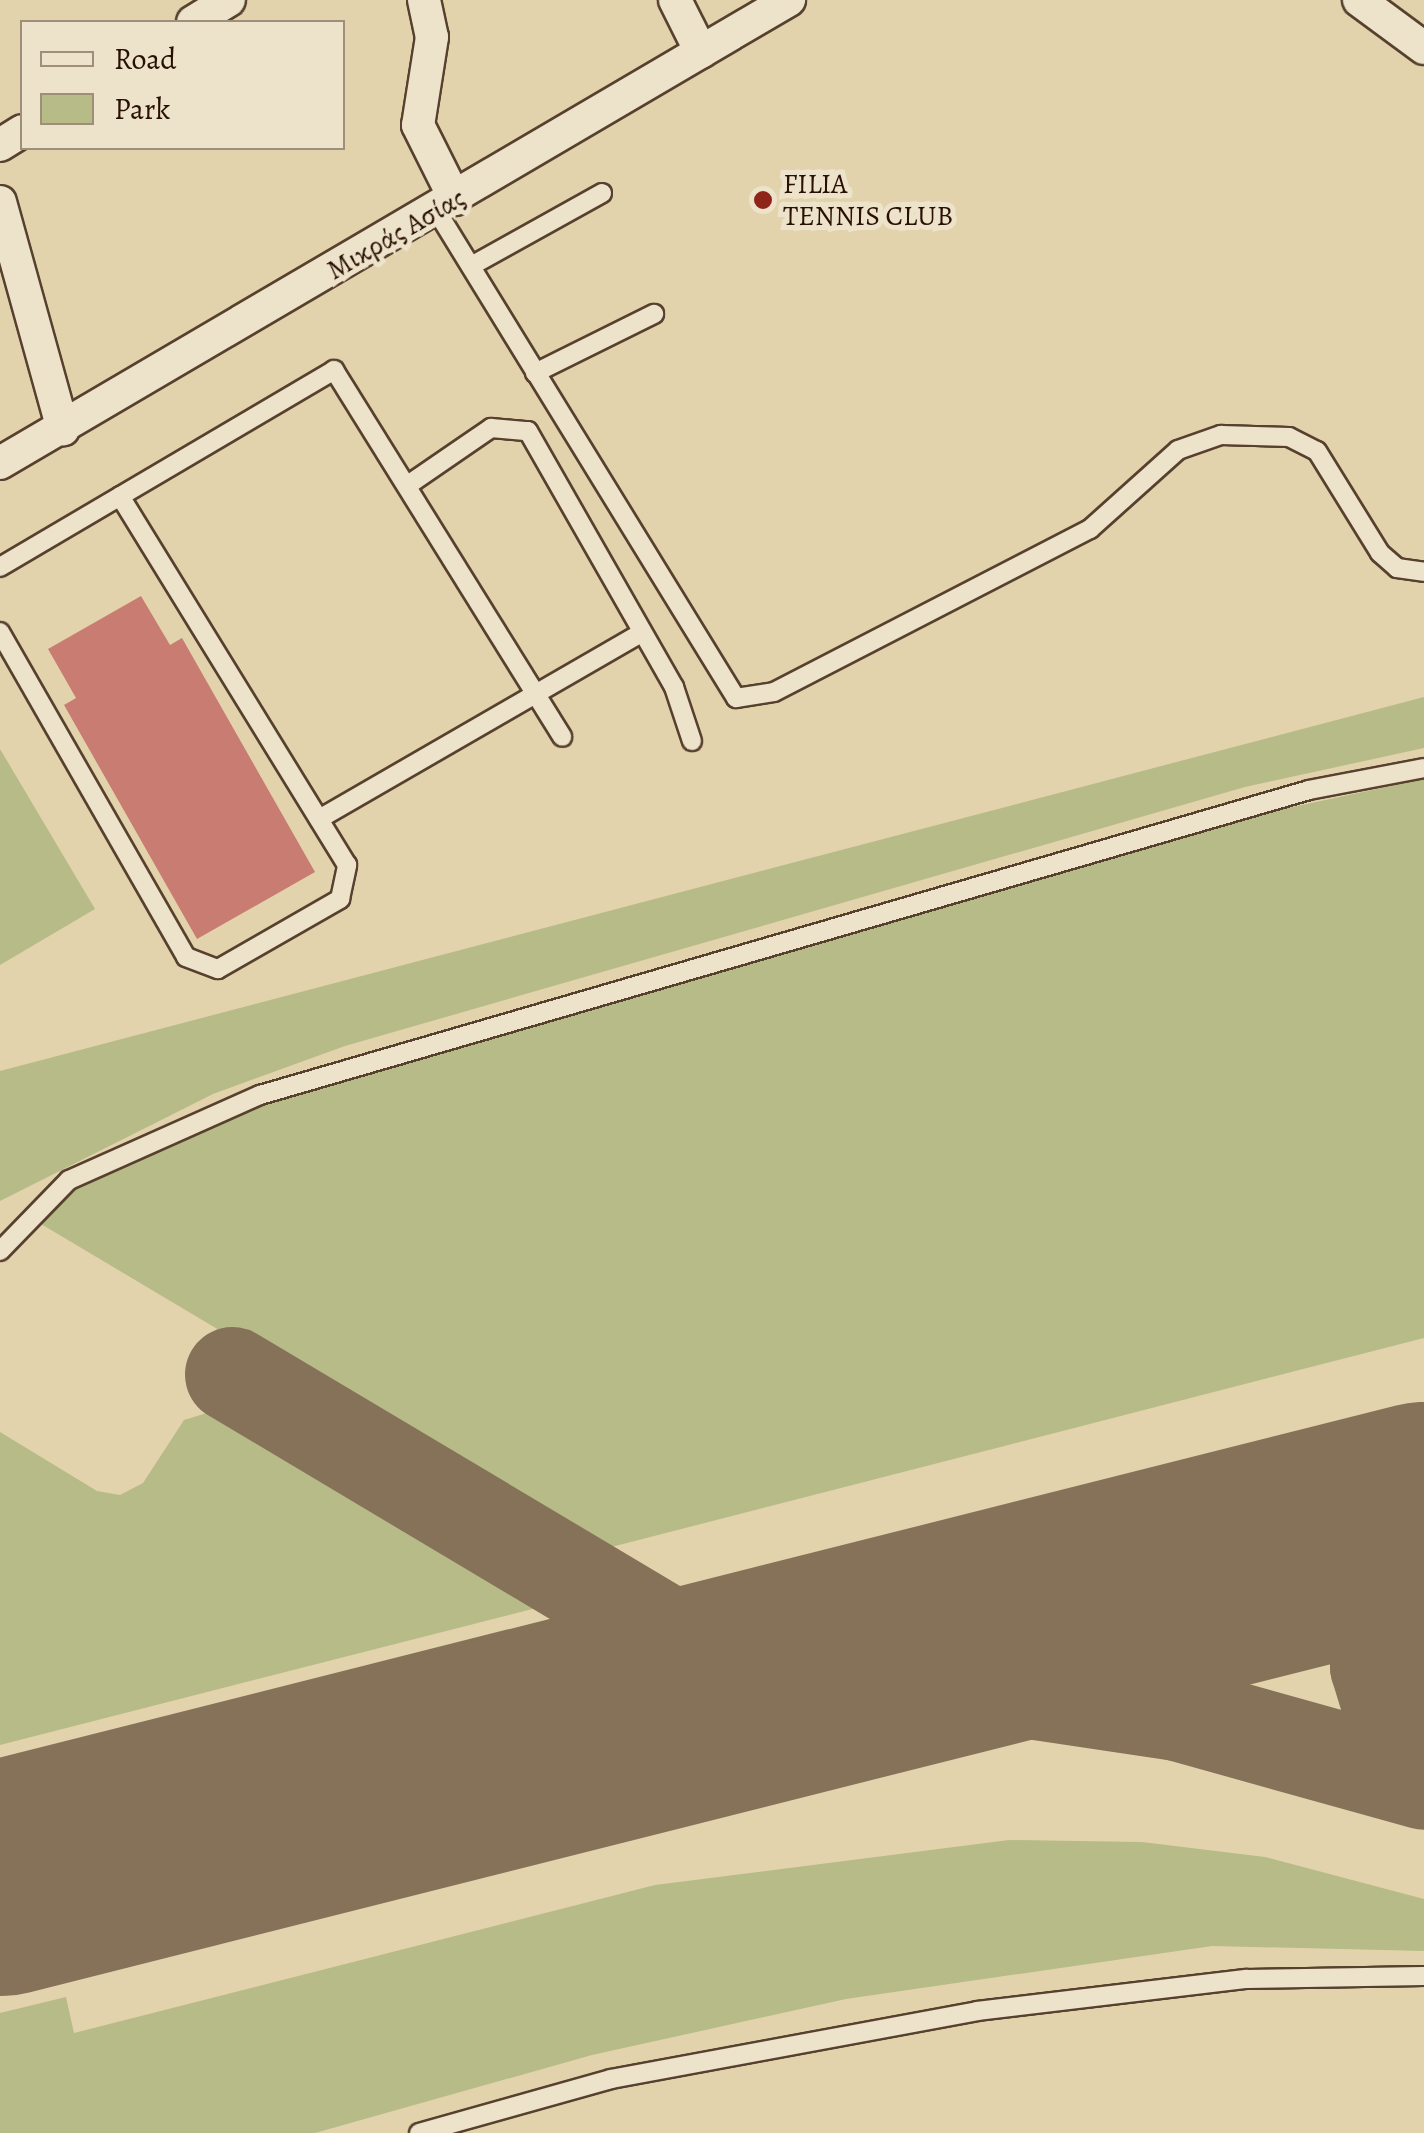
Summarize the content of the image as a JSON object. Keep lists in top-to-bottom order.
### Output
{
  "streets": {
    "street": ["Μικράς Ασίας"]
  },
  "places": ["FILIA TENNIS CLUB"],
  "legend": ["Road", "Park"]
}
